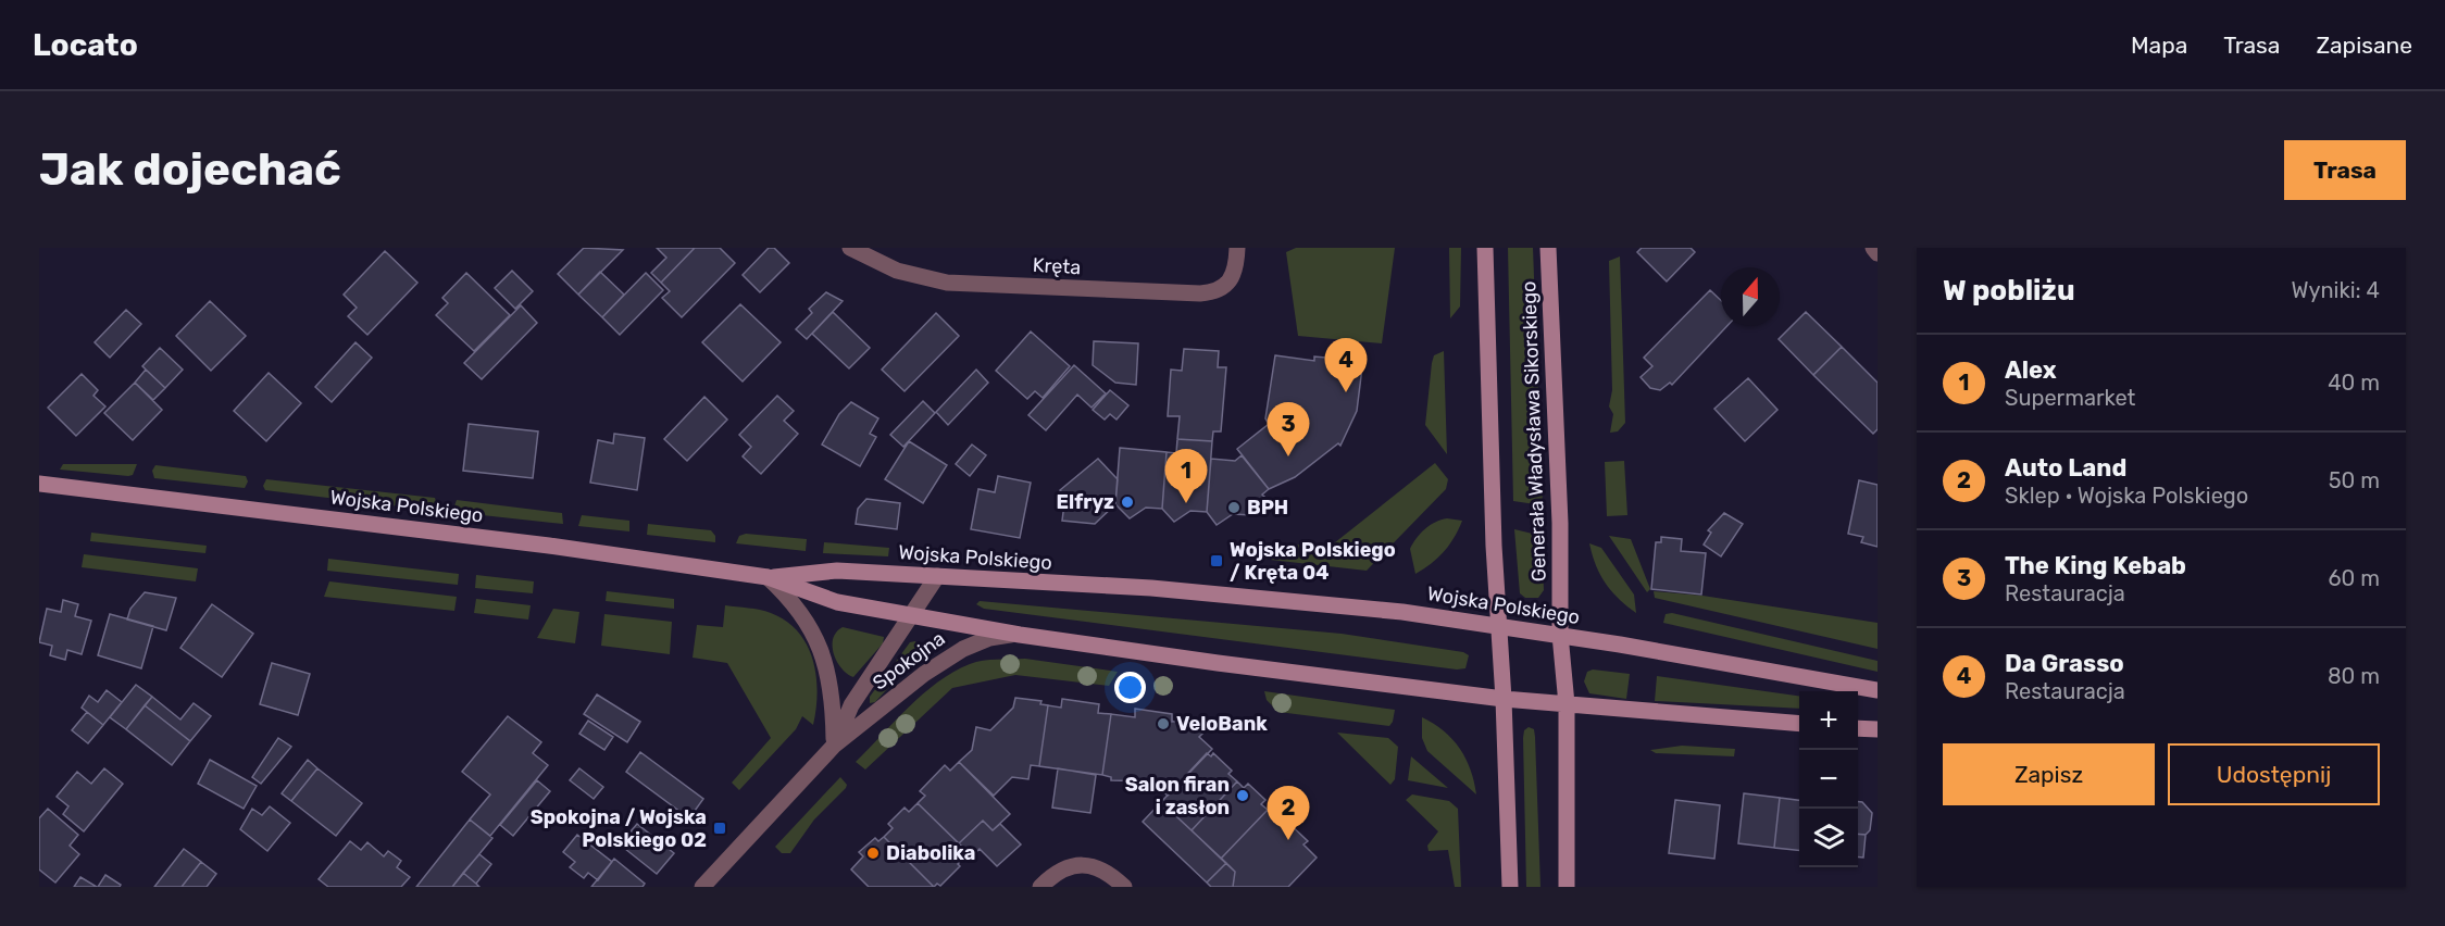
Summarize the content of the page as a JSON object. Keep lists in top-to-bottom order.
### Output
{
  "streets": {
    "main road": ["Generała Władysława Sikorskiego", "Wojska Polskiego"],
    "street": ["Kręta", "Spokojna"]
  },
  "crossings": [
    ["Generała Władysława Sikorskiego", "Wojska Polskiego"],
    ["Wojska Polskiego", "Spokojna"]
  ],
  "places": {
    "other": [
      "Elfryz",
      "BPH",
      "VeloBank",
      "Salon firan i zasłon",
      "Diabolika"
    ],
    "transit": ["Wojska Polskiego / Kręta 04", "Spokojna / Wojska Polskiego 02"]
  },
  "north": "top",
  "page": {
    "header": "Locato",
    "nav": ["Mapa", "Trasa", "Zapisane"],
    "buttons": [
      "Trasa",
      ["Zapisz", "Udostępnij"]
    ],
    "title": "Jak dojechać",
    "heading": ["W pobliżu", "Wyniki: 4"],
    "list": [
      {
        "mark": "1",
        "name": "Alex",
        "note": "Supermarket",
        "value": "40 m"
      },
      {
        "mark": "2",
        "name": "Auto Land",
        "note": "Sklep · Wojska Polskiego",
        "value": "50 m"
      },
      {
        "mark": "3",
        "name": "The King Kebab",
        "note": "Restauracja",
        "value": "60 m"
      },
      {
        "mark": "4",
        "name": "Da Grasso",
        "note": "Restauracja",
        "value": "80 m"
      }
    ],
    "pins": [
      "4",
      "3",
      "1",
      "2"
    ],
    "map_buttons": ["+", "−"]
  }
}
